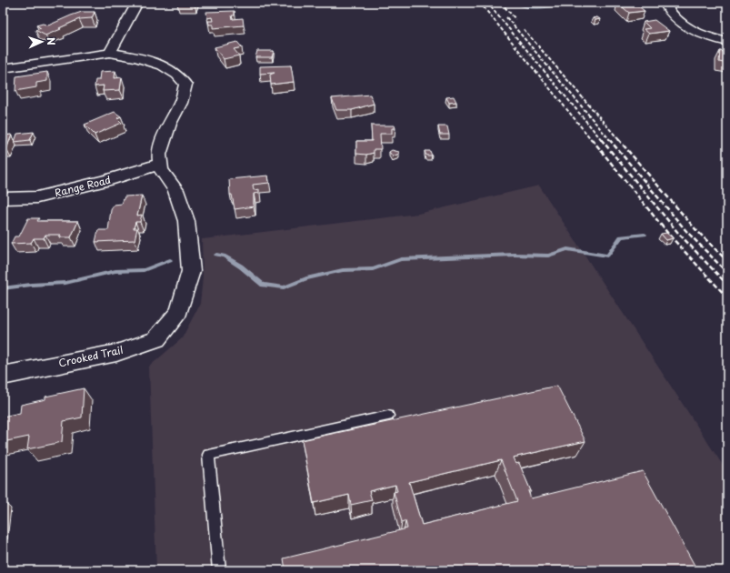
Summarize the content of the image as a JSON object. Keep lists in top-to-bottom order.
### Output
{
  "streets": {
    "street": ["Range Road", "Crooked Trail"]
  },
  "crossings": [
    ["Range Road", "Crooked Trail"]
  ],
  "north": "right"
}
